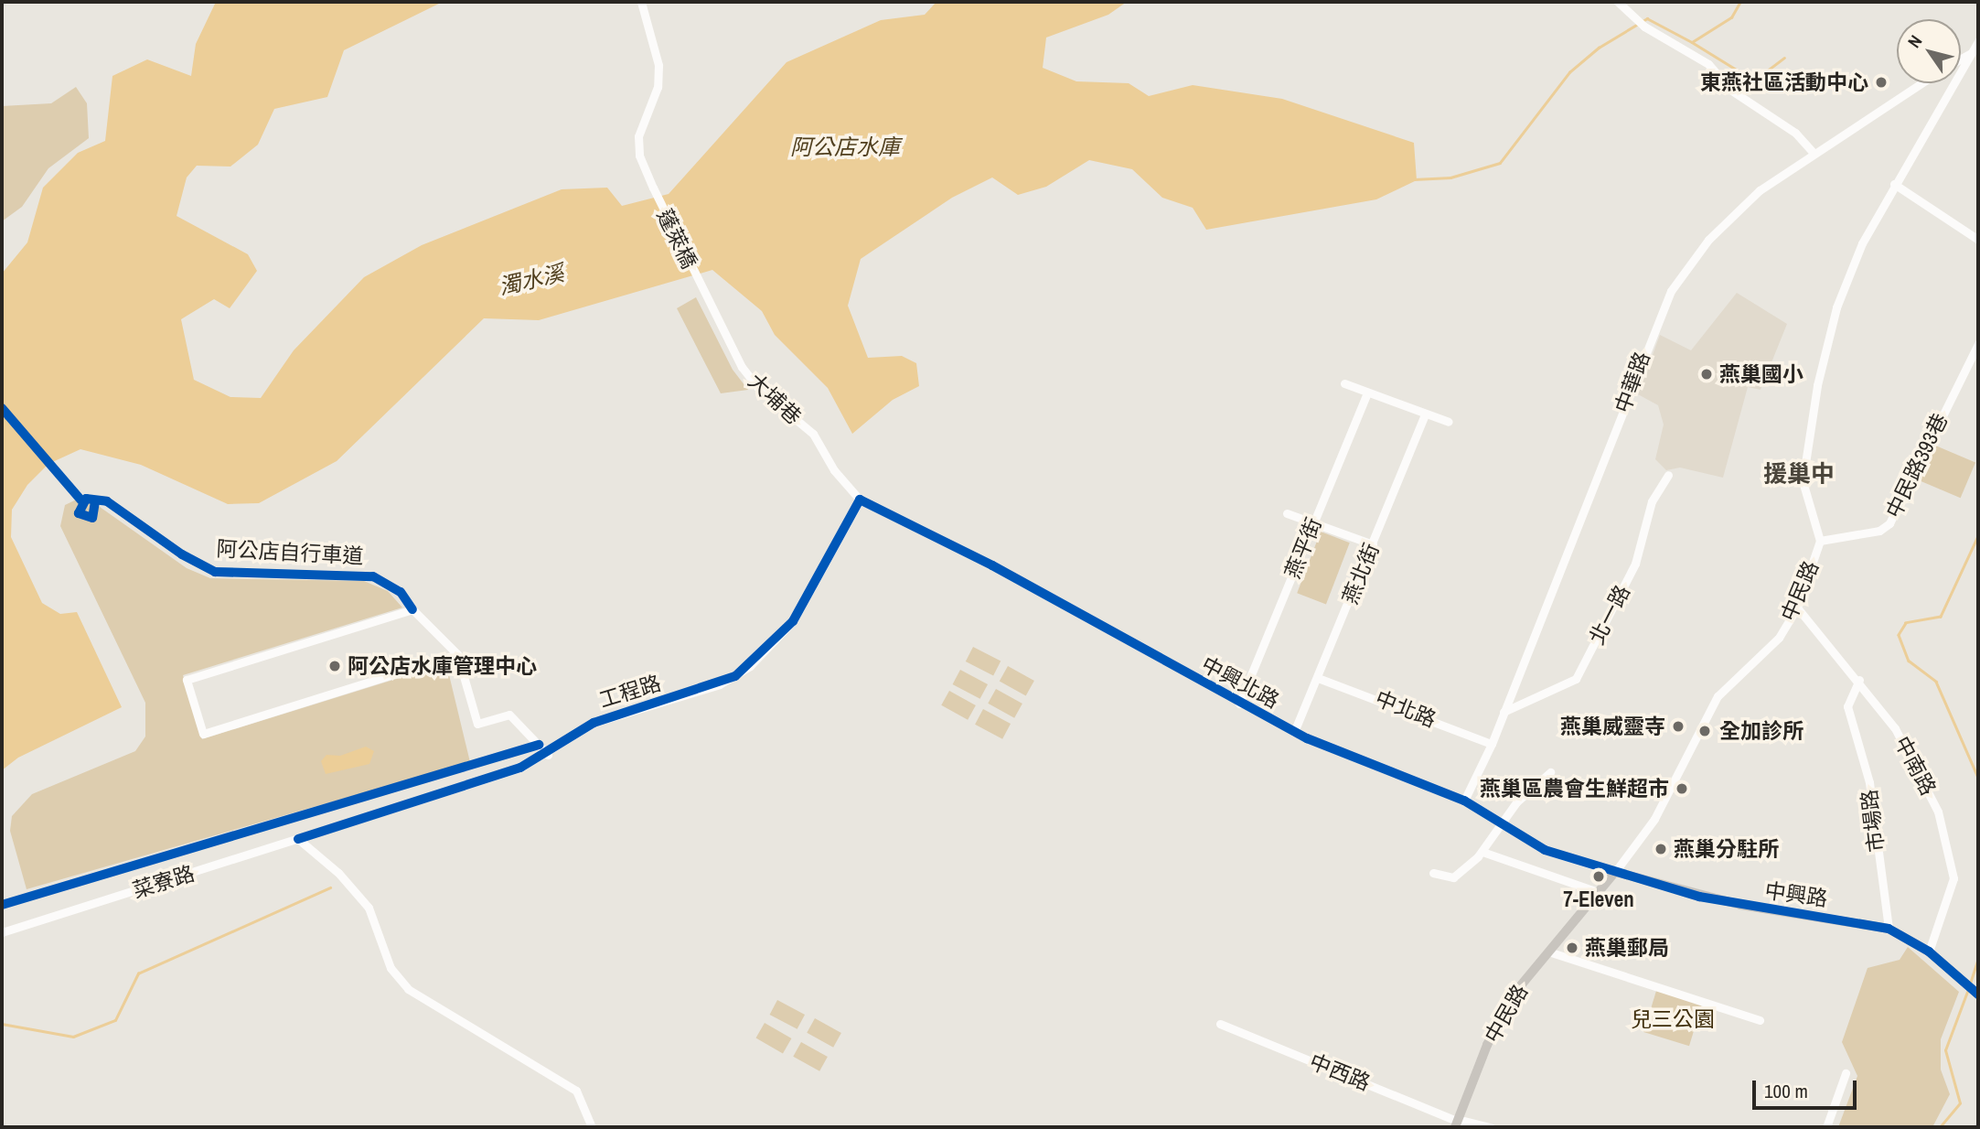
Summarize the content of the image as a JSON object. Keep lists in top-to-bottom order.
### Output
{
  "streets": {
    "main road": ["中民路", "中興路"],
    "street": [
      "蓬萊橋",
      "中華路",
      "大埔巷",
      "中民路393巷",
      "燕平街",
      "燕北街",
      "北一路",
      "中興北路",
      "工程路",
      "中北路",
      "中南路",
      "市場路",
      "菜寮路",
      "中西路"
    ],
    "cycle path": ["阿公店自行車道"]
  },
  "crossings": [
    ["蓬萊橋", "大埔巷"],
    ["中華路", "北一路"],
    ["中華路", "中興北路"],
    ["中華路", "中北路"],
    ["大埔巷", "中興北路"],
    ["大埔巷", "工程路"],
    ["中民路393巷", "中民路"],
    ["燕平街", "中興北路"],
    ["燕北街", "中興北路"],
    ["燕北街", "中北路"],
    ["中民路", "中興北路"],
    ["中民路", "中南路"],
    ["中民路", "中興路"],
    ["中民路", "中西路"],
    ["中興北路", "工程路"],
    ["中興北路", "中興路"],
    ["工程路", "菜寮路"],
    ["中南路", "市場路"],
    ["中南路", "中興路"],
    ["市場路", "中興路"]
  ],
  "districts": ["援巢中"],
  "water": ["阿公店水庫", "濁水溪"],
  "parks": ["兒三公園"],
  "places": [
    "東燕社區活動中心",
    "燕巢國小",
    "阿公店水庫管理中心",
    "燕巢威靈寺",
    "全加診所",
    "燕巢區農會生鮮超市",
    "燕巢分駐所",
    "7-Eleven",
    "燕巢郵局"
  ],
  "scale_bar": "100 m",
  "north": "top left"
}
